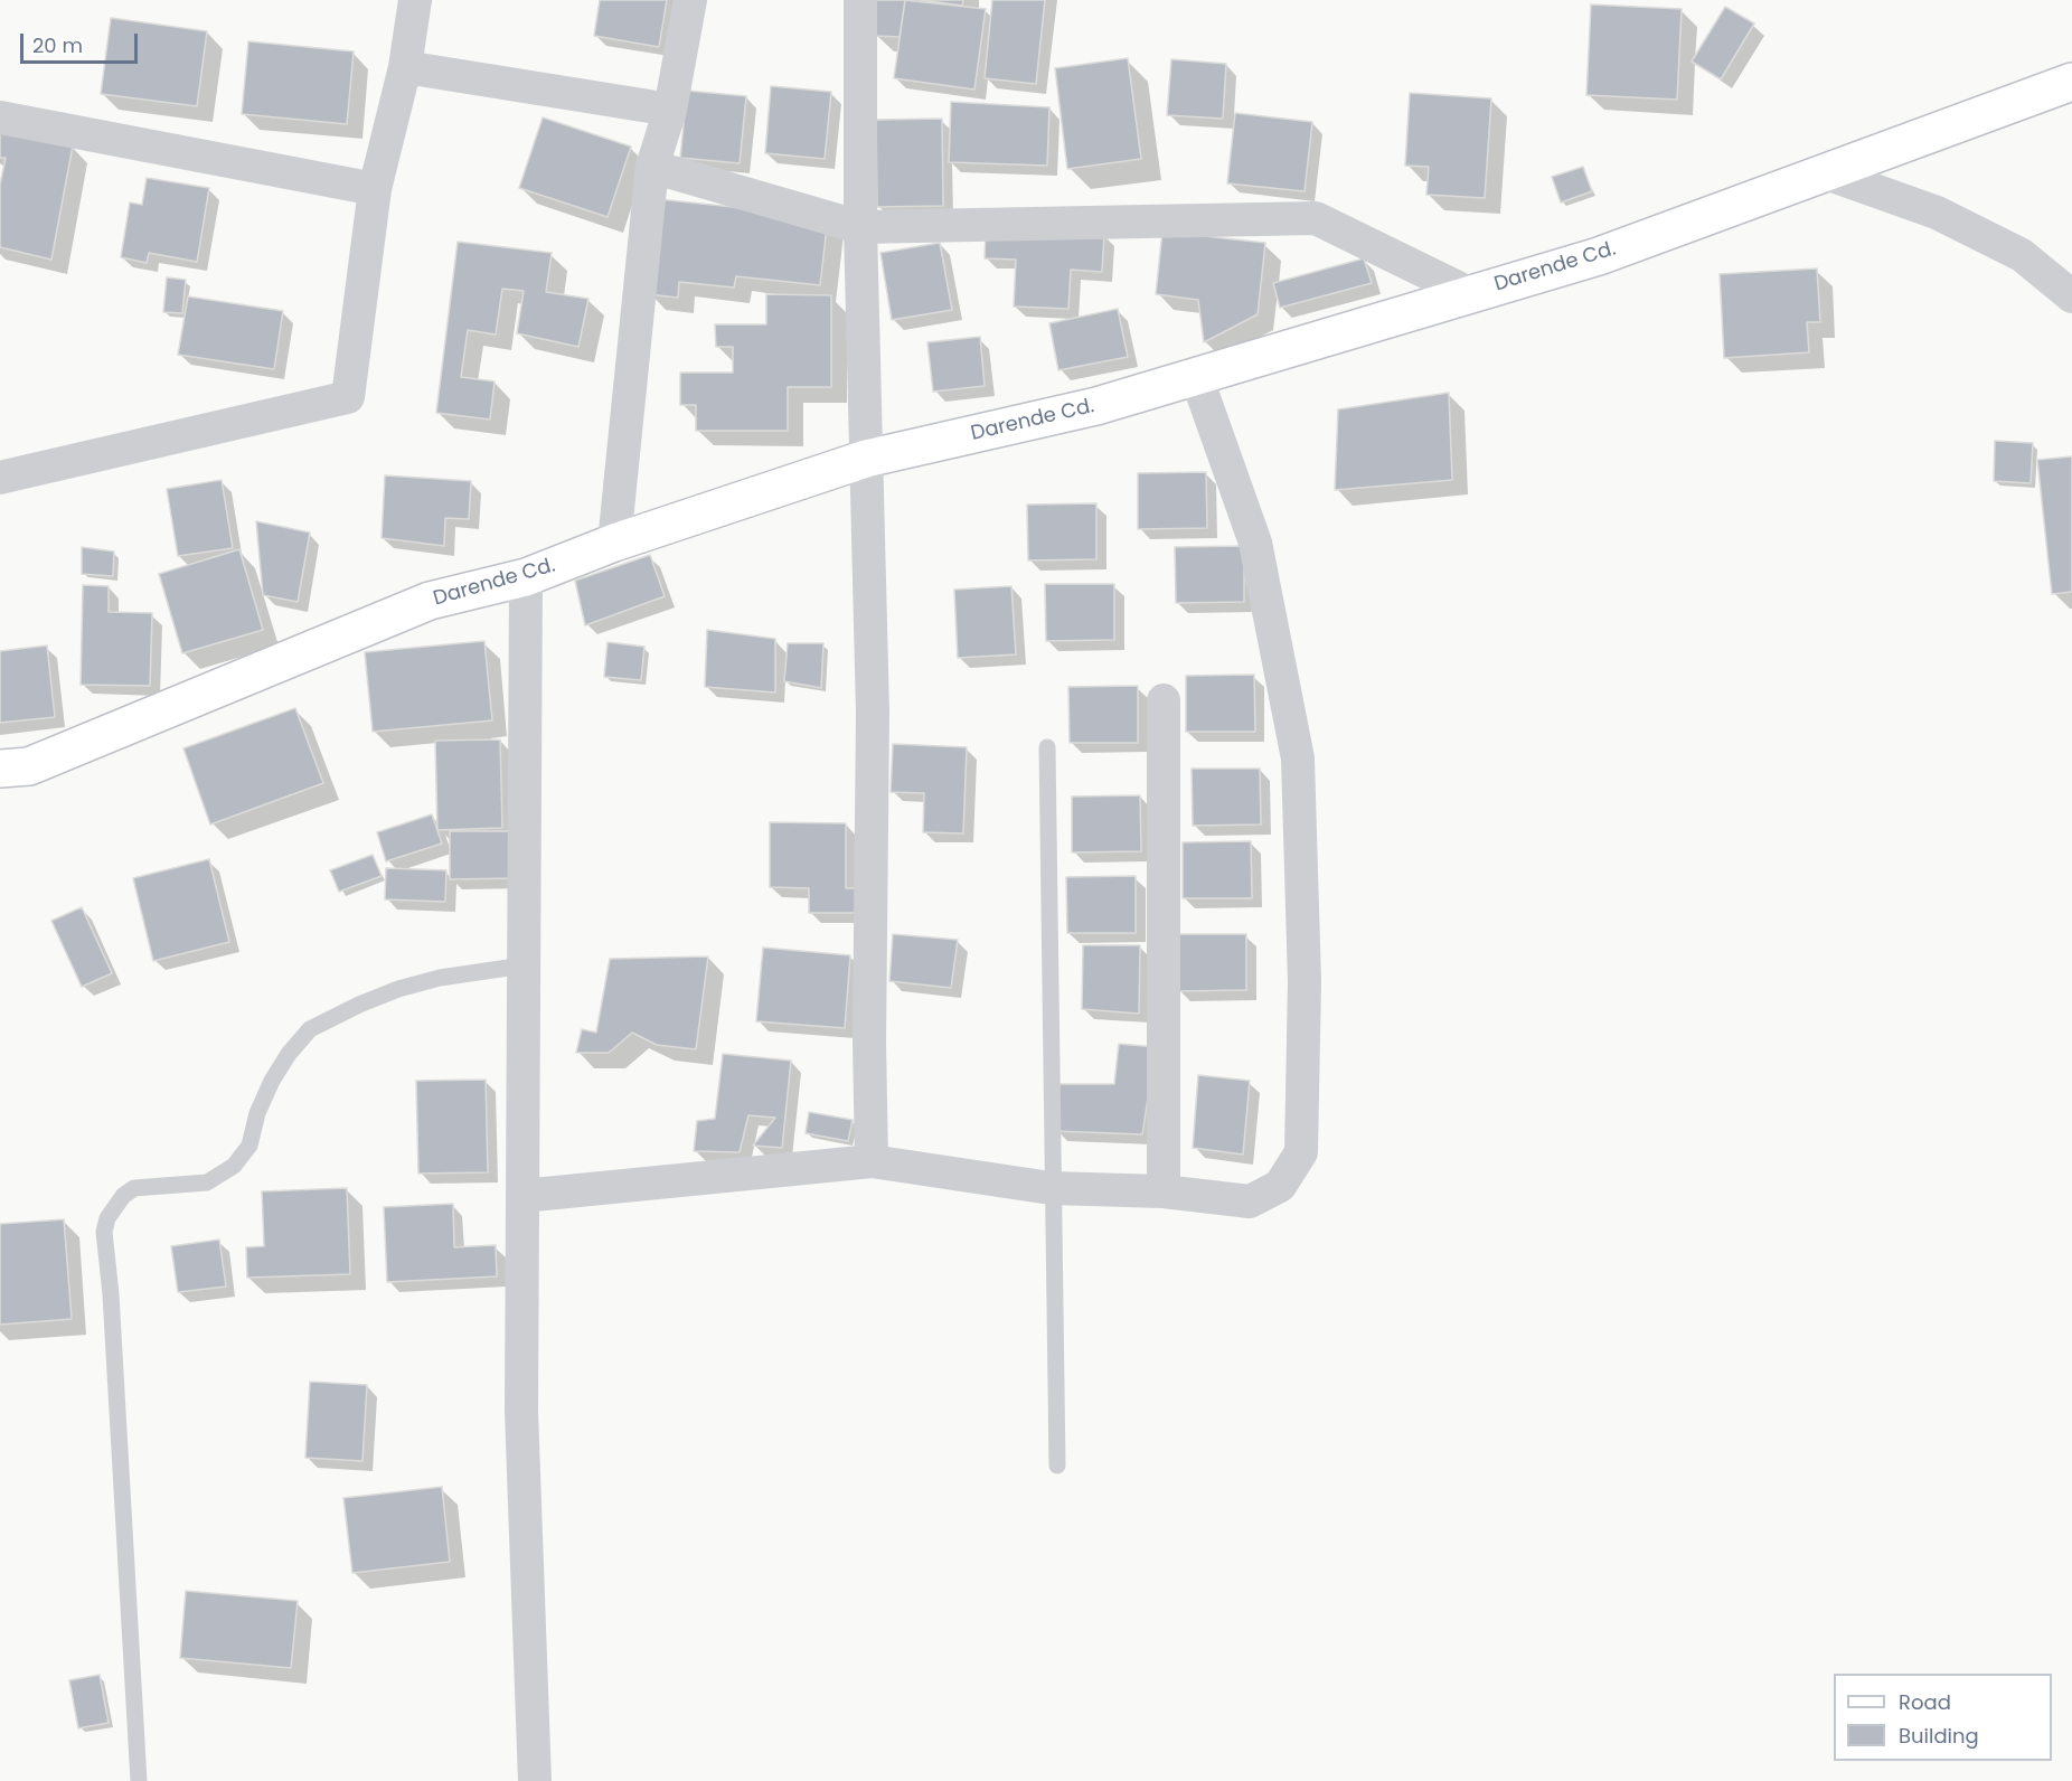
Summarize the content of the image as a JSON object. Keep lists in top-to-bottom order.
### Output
{
  "streets": {
    "street": ["Darende Cd."]
  },
  "legend": ["Road", "Building"],
  "scale_bar": "20 m"
}
